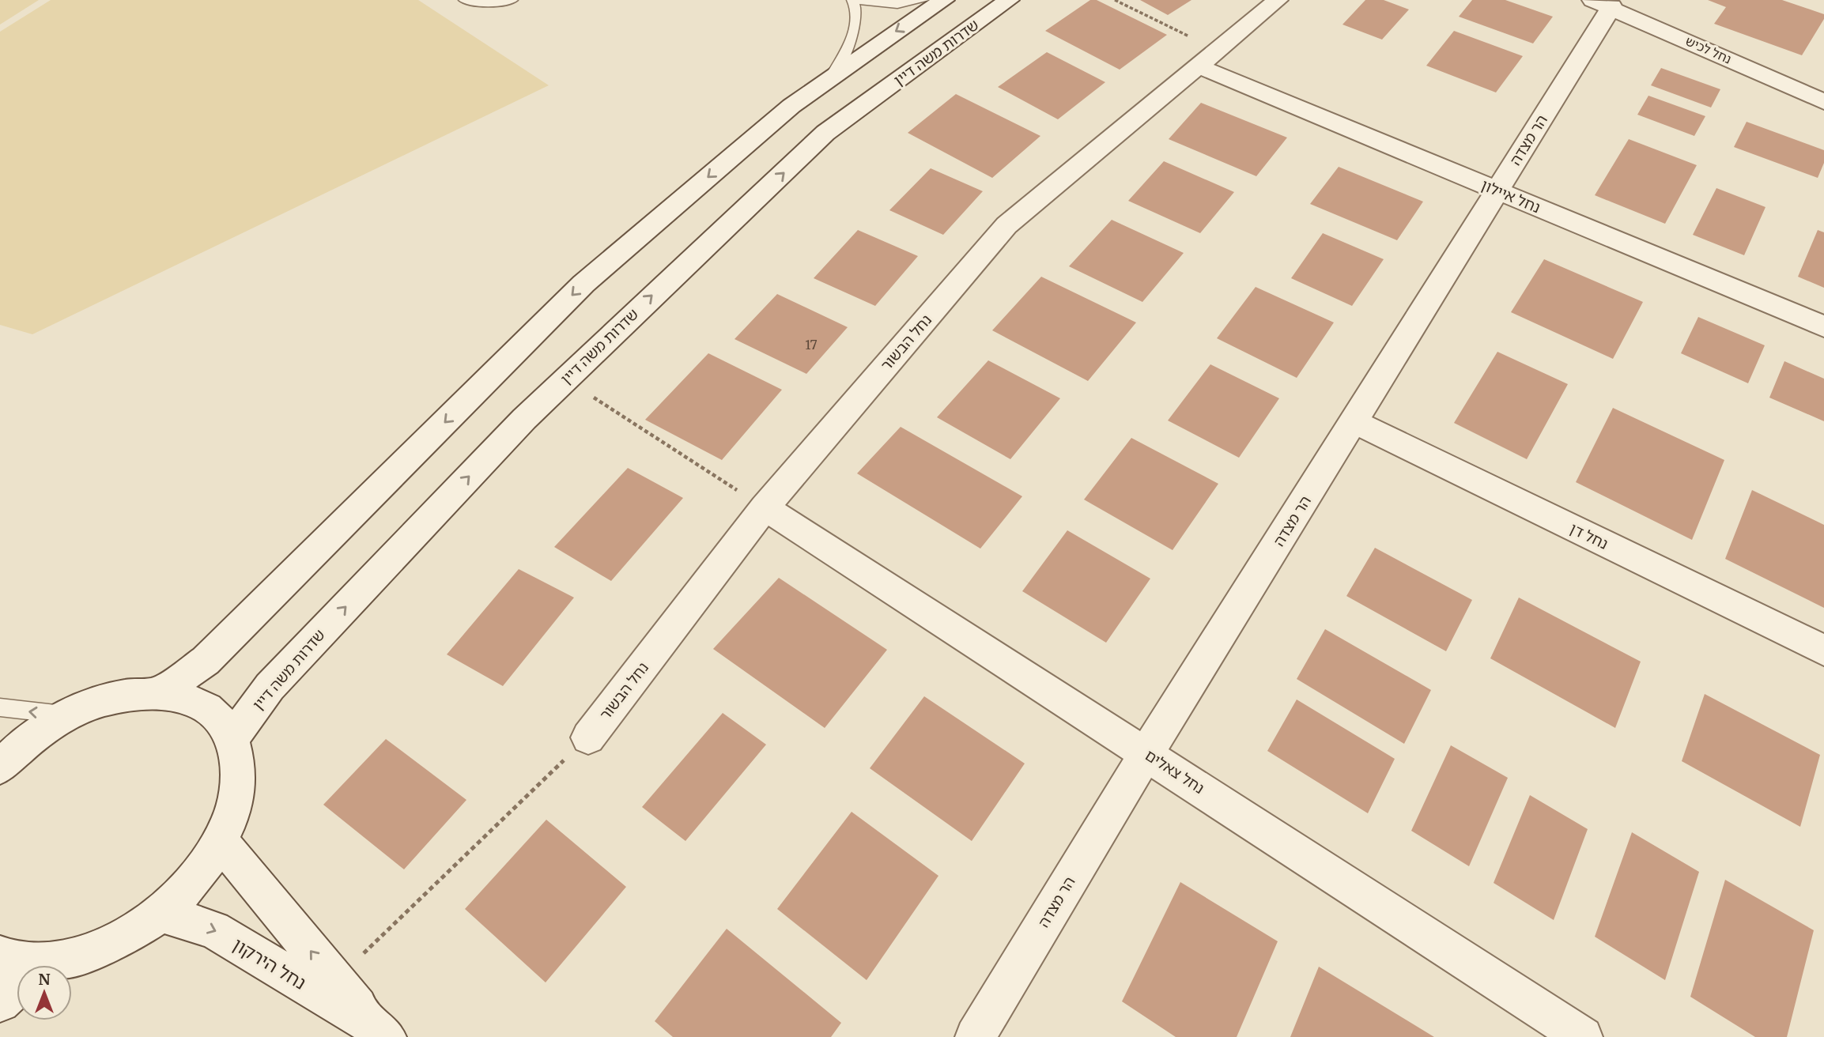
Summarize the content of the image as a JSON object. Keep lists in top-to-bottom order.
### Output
{
  "streets": {
    "street": [
      "נחל לכיש",
      "שדרות משה דיין",
      "הר מצדה",
      "נחל איילון",
      "נחל הבשור",
      "נחל דן",
      "נחל צאלים",
      "נחל הירקון"
    ]
  },
  "crossings": [
    ["נחל לכיש", "הר מצדה"],
    ["הר מצדה", "נחל איילון"],
    ["הר מצדה", "נחל דן"],
    ["הר מצדה", "נחל צאלים"],
    ["נחל איילון", "נחל הבשור"],
    ["נחל הבשור", "נחל צאלים"]
  ],
  "house_numbers": ["17"],
  "north": "top"
}
